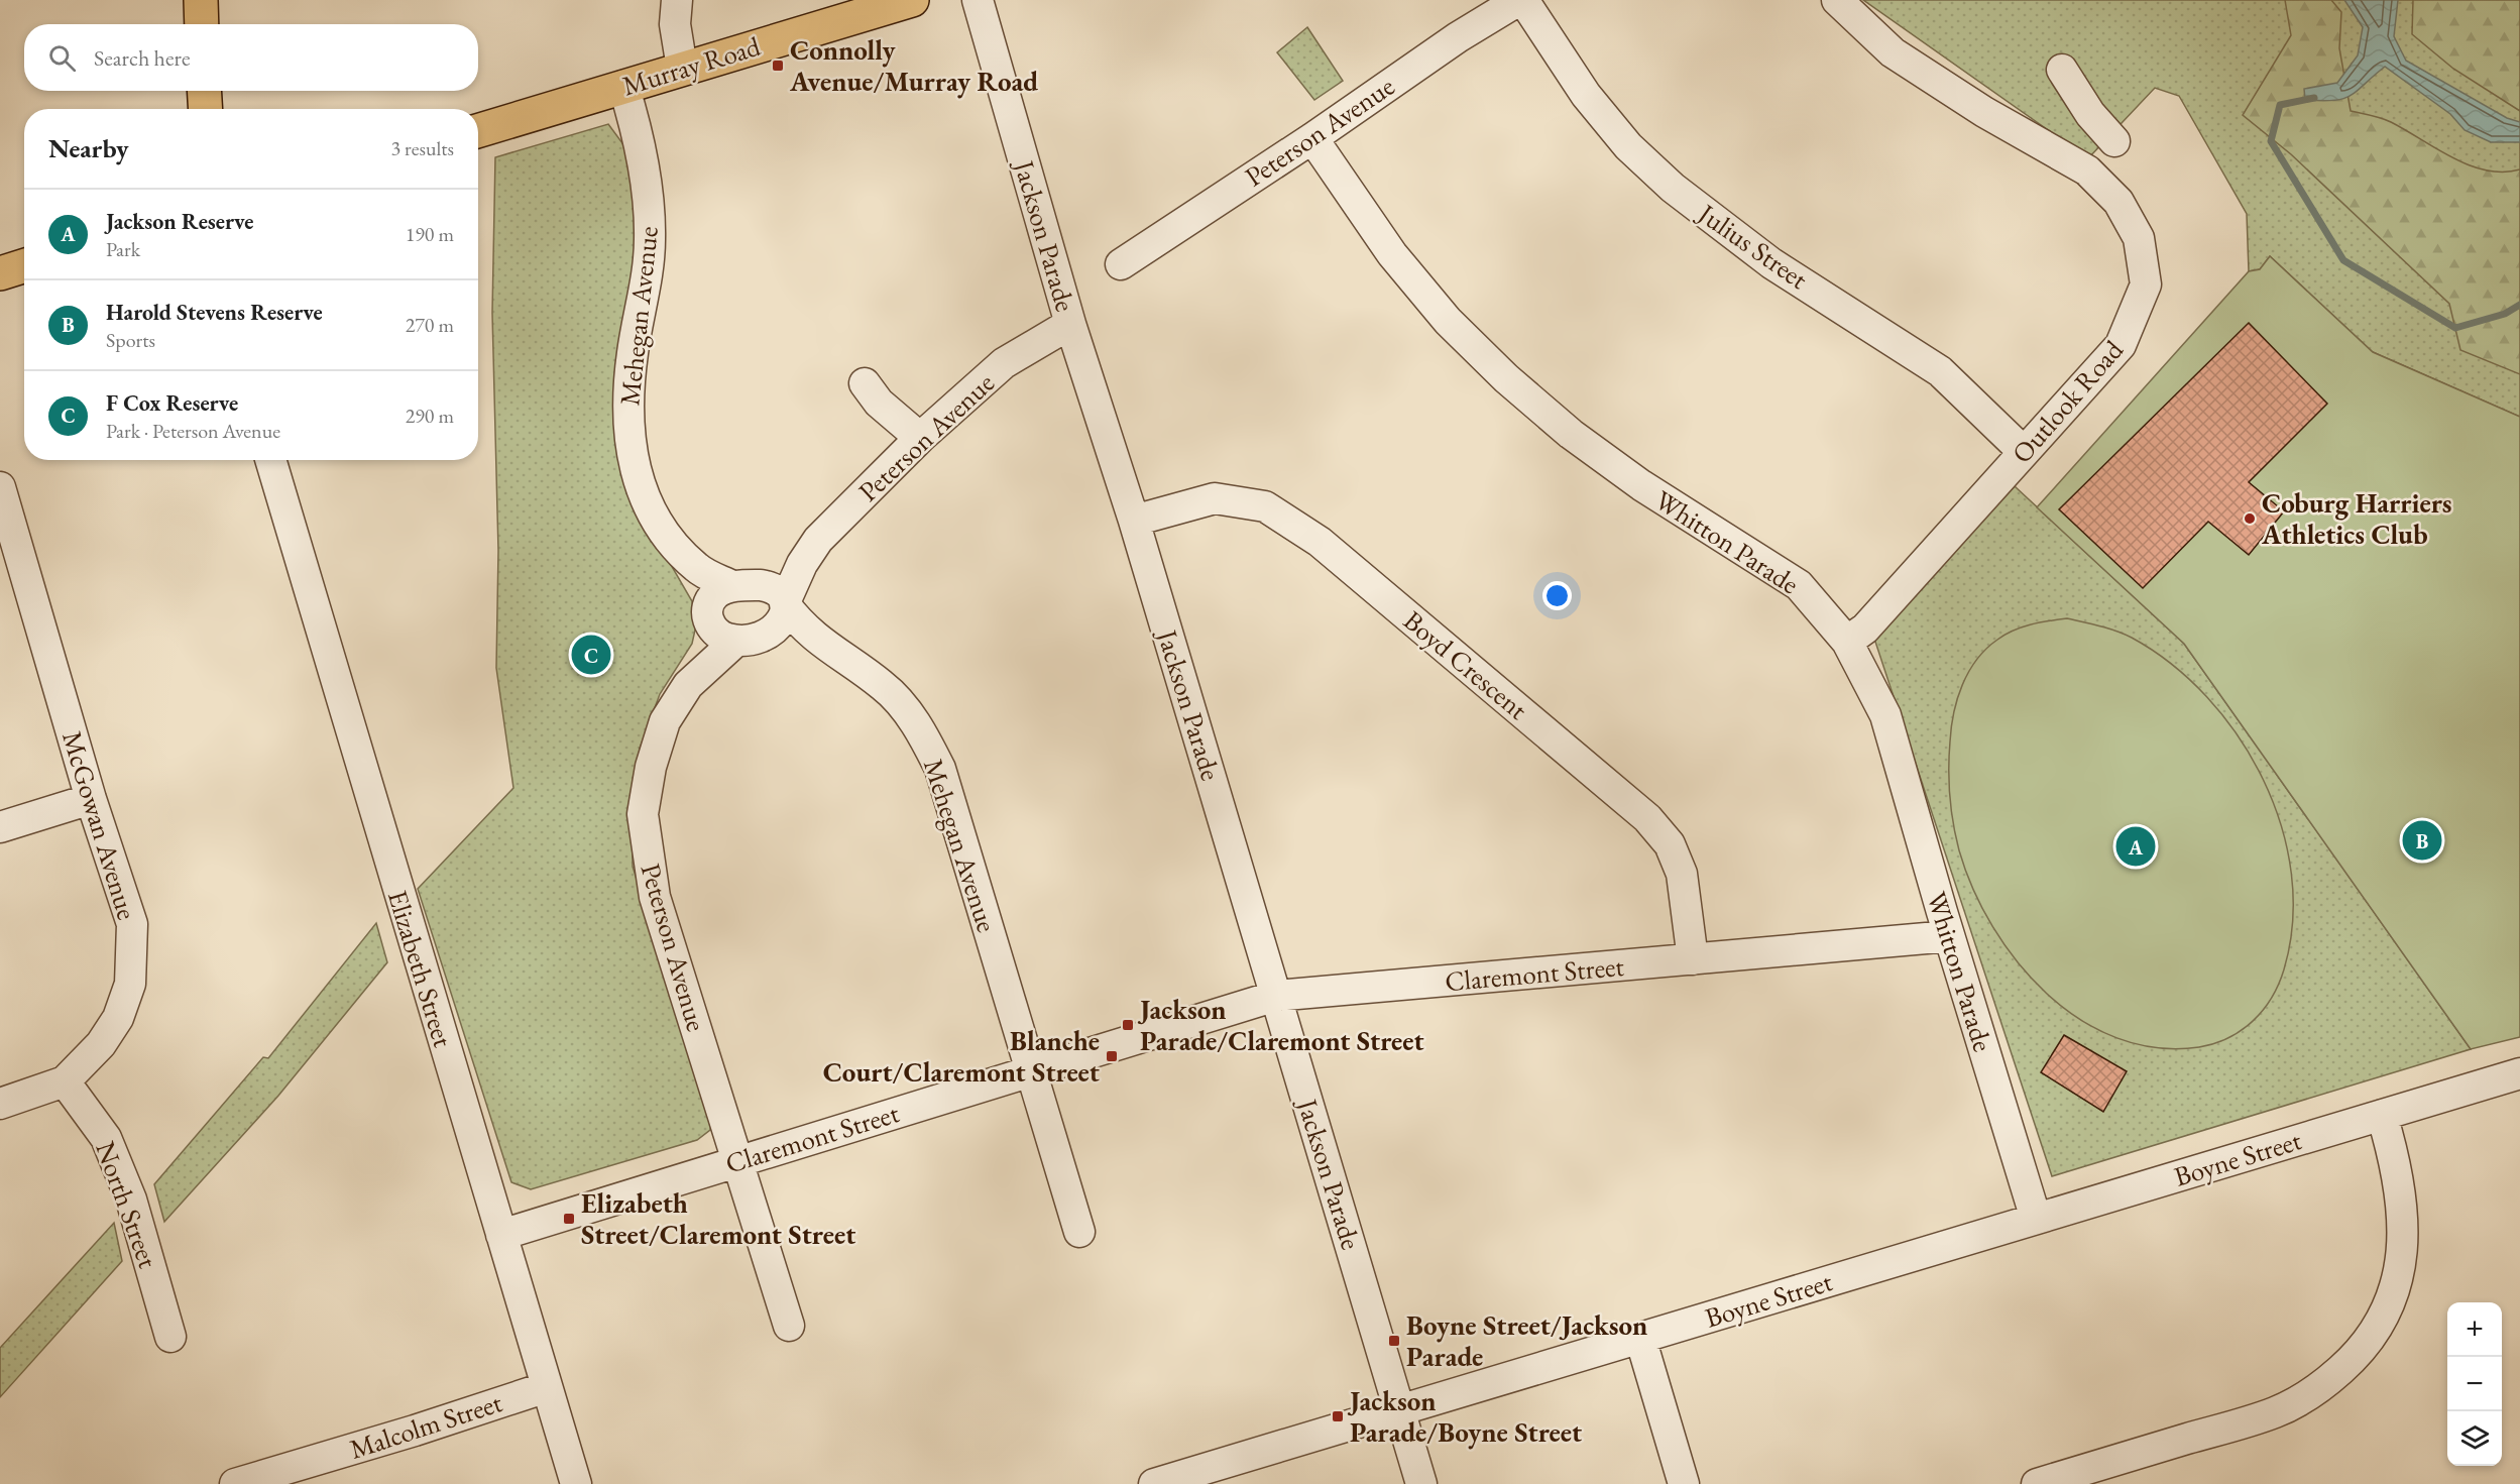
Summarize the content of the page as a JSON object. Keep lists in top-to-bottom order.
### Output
{
  "streets": {
    "main road": ["Murray Road"],
    "street": [
      "Peterson Avenue",
      "Jackson Parade",
      "Julius Street",
      "Mehegan Avenue",
      "Outlook Road",
      "Whitton Parade",
      "Boyd Crescent",
      "McGowan Avenue",
      "Elizabeth Street",
      "Claremont Street",
      "Boyne Street",
      "North Street",
      "Malcolm Street"
    ]
  },
  "crossings": [
    ["Murray Road", "Mehegan Avenue"],
    ["Peterson Avenue", "Jackson Parade"],
    ["Peterson Avenue", "Julius Street"],
    ["Peterson Avenue", "Mehegan Avenue"],
    ["Peterson Avenue", "Whitton Parade"],
    ["Peterson Avenue", "Claremont Street"],
    ["Jackson Parade", "Boyd Crescent"],
    ["Jackson Parade", "Claremont Street"],
    ["Jackson Parade", "Boyne Street"],
    ["Julius Street", "Outlook Road"],
    ["Mehegan Avenue", "Claremont Street"],
    ["Outlook Road", "Whitton Parade"],
    ["Whitton Parade", "Claremont Street"],
    ["Whitton Parade", "Boyne Street"],
    ["Boyd Crescent", "Claremont Street"],
    ["McGowan Avenue", "North Street"],
    ["Elizabeth Street", "Claremont Street"],
    ["Elizabeth Street", "Malcolm Street"]
  ],
  "places": {
    "transit": [
      "Connolly Avenue/Murray Road",
      "Jackson Parade/Claremont Street",
      "Blanche Court/Claremont Street",
      "Elizabeth Street/Claremont Street",
      "Boyne Street/Jackson Parade",
      "Jackson Parade/Boyne Street"
    ],
    "other": ["Coburg Harriers Athletics Club"]
  },
  "page": {
    "search": "Search here",
    "heading": ["Nearby", "3 results"],
    "list": [
      {
        "mark": "A",
        "name": "Jackson Reserve",
        "note": "Park",
        "value": "190 m"
      },
      {
        "mark": "B",
        "name": "Harold Stevens Reserve",
        "note": "Sports",
        "value": "270 m"
      },
      {
        "mark": "C",
        "name": "F Cox Reserve",
        "note": "Park · Peterson Avenue",
        "value": "290 m"
      }
    ],
    "pins": ["C", "B", "A"],
    "map_buttons": ["+", "−"]
  }
}
